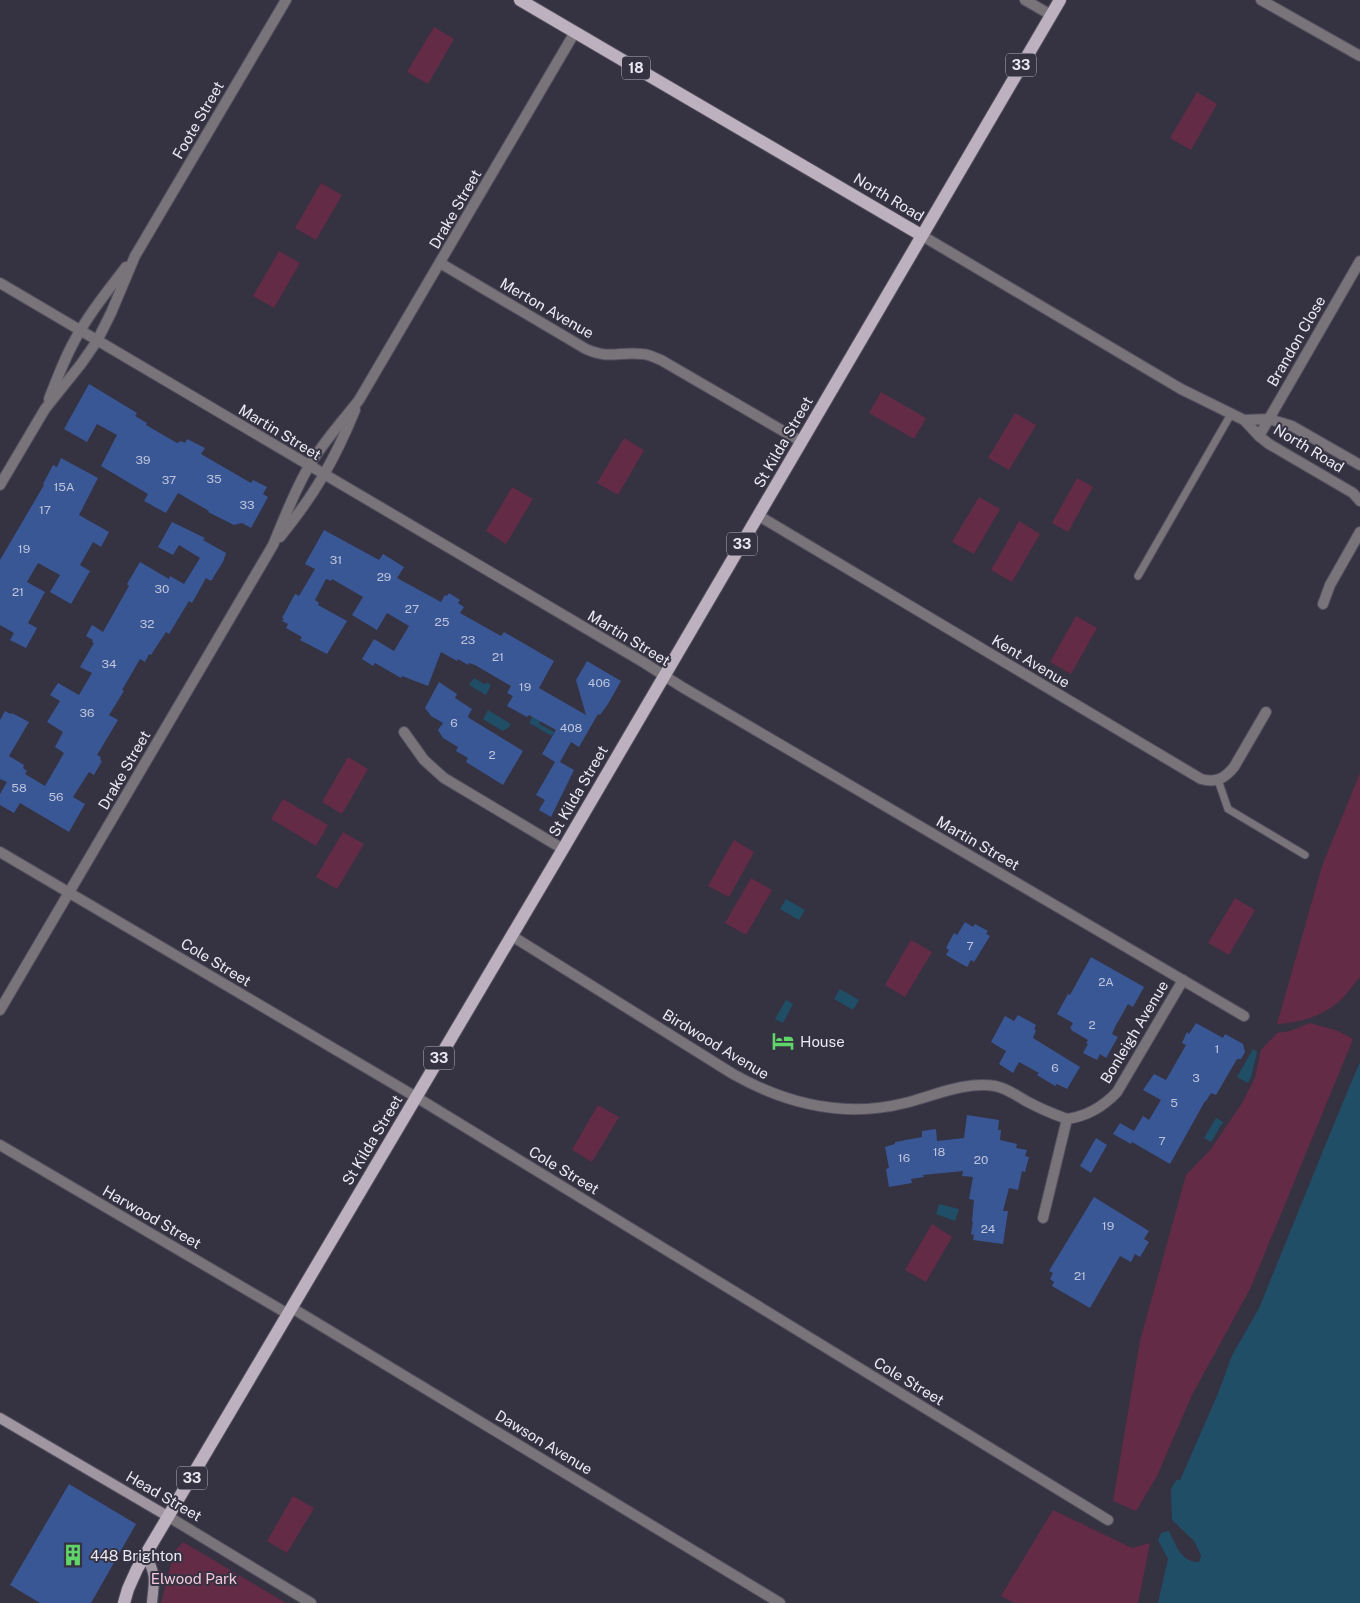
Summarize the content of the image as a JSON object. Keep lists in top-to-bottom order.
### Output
{
  "streets": {
    "main road": [
      "33",
      "18",
      "North Road",
      "St Kilda Street"
    ],
    "street": [
      "Foote Street",
      "Drake Street",
      "Merton Avenue",
      "Brandon Close",
      "Martin Street",
      "Kent Avenue",
      "Cole Street",
      "Bonleigh Avenue",
      "Birdwood Avenue",
      "Harwood Street",
      "Dawson Avenue",
      "Head Street"
    ]
  },
  "crossings": [
    ["Foote Street", "Martin Street"],
    ["North Road", "Drake Street"],
    ["North Road", "Brandon Close"],
    ["North Road", "St Kilda Street"],
    ["Drake Street", "Merton Avenue"],
    ["Drake Street", "Martin Street"],
    ["Drake Street", "Cole Street"],
    ["Merton Avenue", "St Kilda Street"],
    ["Martin Street", "St Kilda Street"],
    ["Martin Street", "Bonleigh Avenue"],
    ["St Kilda Street", "Kent Avenue"],
    ["St Kilda Street", "Cole Street"],
    ["St Kilda Street", "Birdwood Avenue"],
    ["St Kilda Street", "Harwood Street"],
    ["St Kilda Street", "Dawson Avenue"],
    ["St Kilda Street", "Head Street"],
    ["Bonleigh Avenue", "Birdwood Avenue"],
    ["Harwood Street", "Dawson Avenue"]
  ],
  "parks": ["Elwood Park"],
  "places": {
    "hotel": ["House"],
    "building": ["448 Brighton"]
  },
  "house_numbers": [
    "39",
    "35",
    "37",
    "15A",
    "33",
    "17",
    "19",
    "31",
    "29",
    "30",
    "21",
    "27",
    "25",
    "32",
    "23",
    "21",
    "34",
    "406",
    "19",
    "36",
    "6",
    "408",
    "2",
    "58",
    "56",
    "7",
    "2A",
    "2",
    "1",
    "6",
    "3",
    "5",
    "7",
    "18",
    "16",
    "20",
    "19",
    "24",
    "21"
  ]
}
